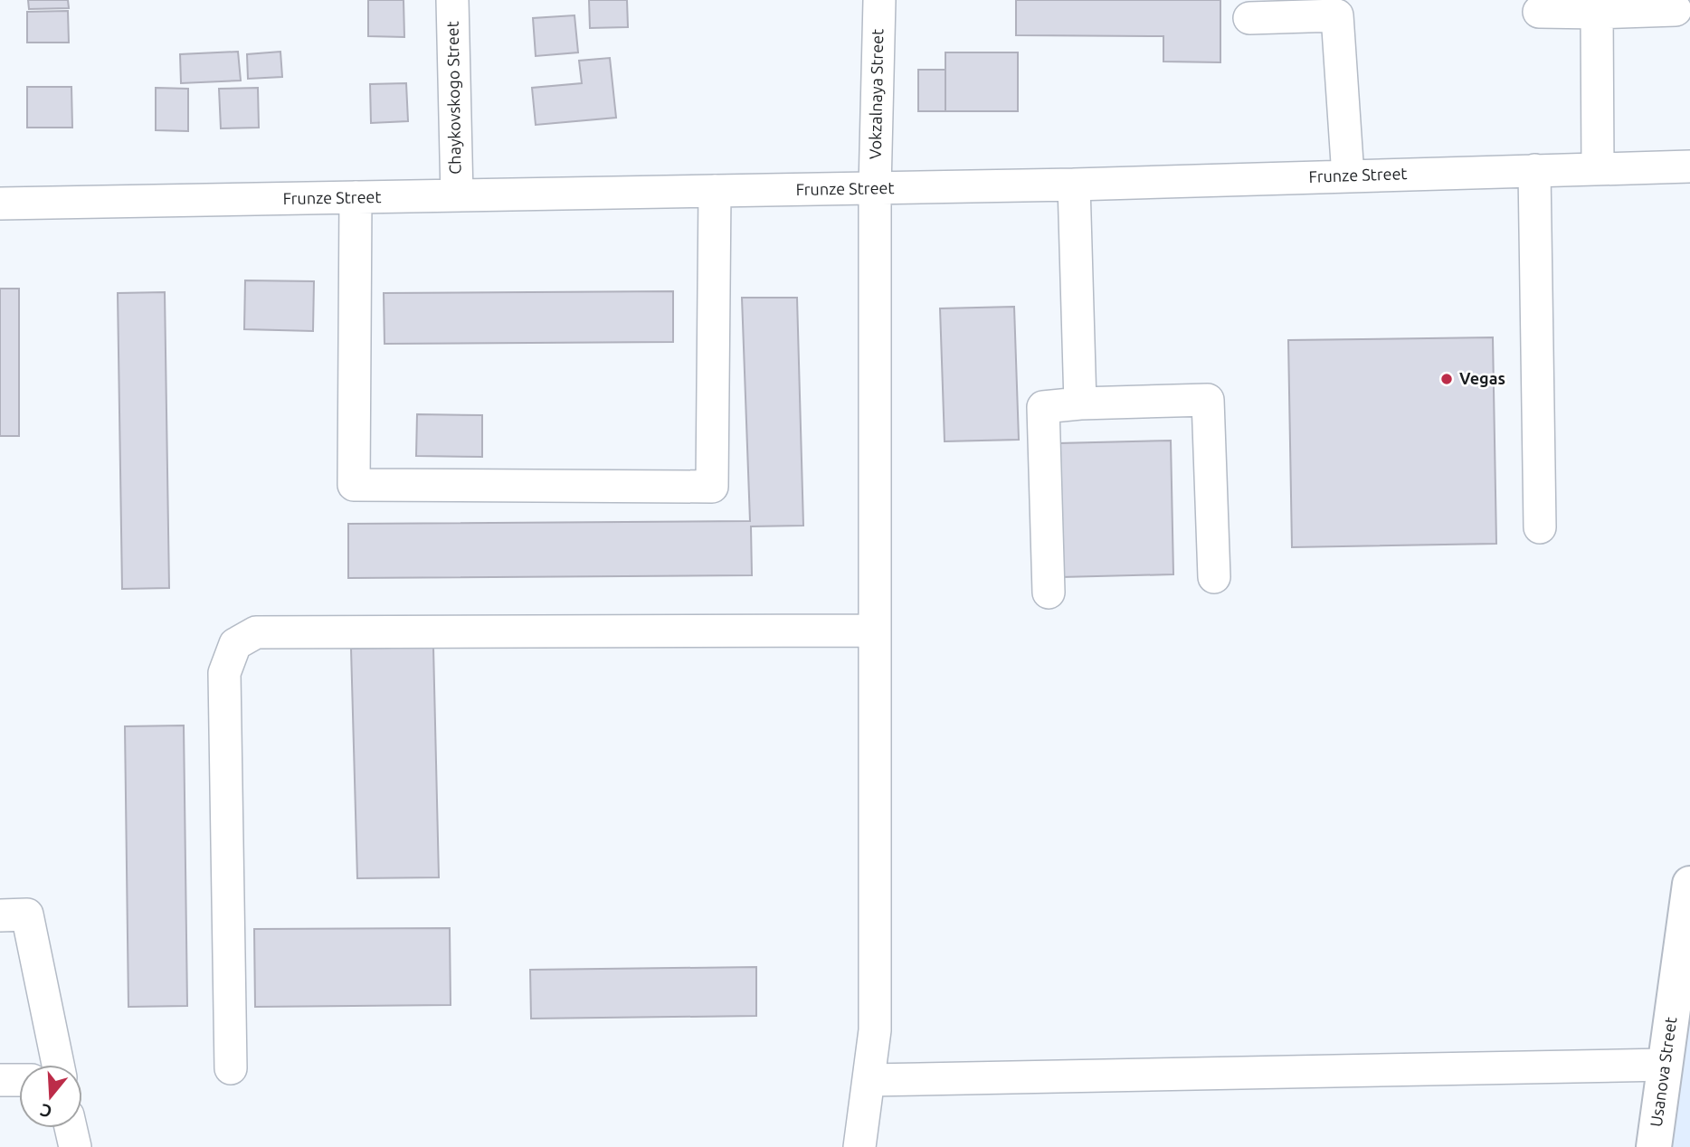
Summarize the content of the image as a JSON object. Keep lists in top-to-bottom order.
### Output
{
  "streets": {
    "main road": ["Usanova Street"],
    "street": ["Vokzalnaya Street", "Chaykovskogo Street", "Frunze Street"]
  },
  "crossings": [
    ["Vokzalnaya Street", "Frunze Street"],
    ["Chaykovskogo Street", "Frunze Street"]
  ],
  "places": ["Vegas"],
  "north": "bottom"
}
